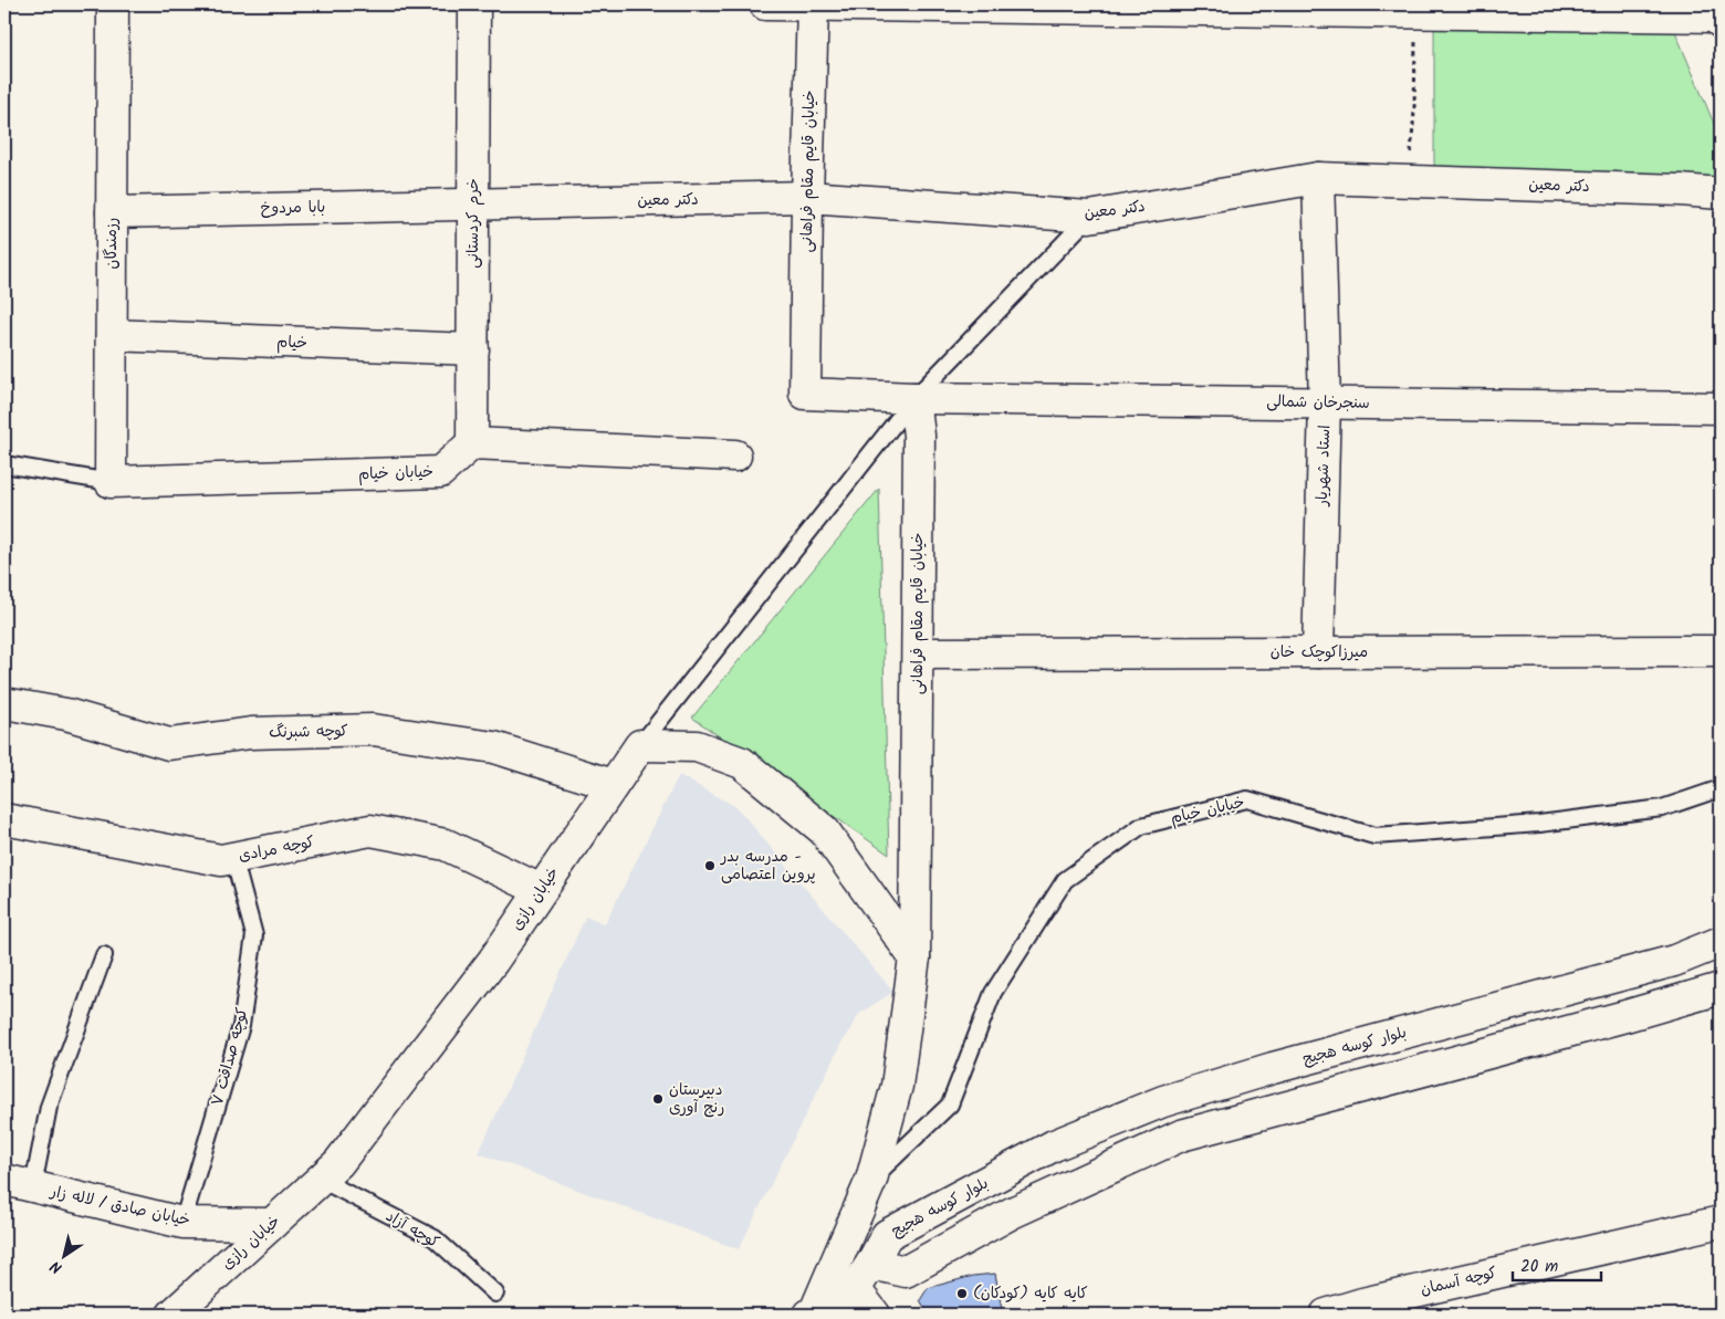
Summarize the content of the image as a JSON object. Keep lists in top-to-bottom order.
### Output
{
  "streets": {
    "street": [
      "خیابان قایم مقام فراهانی",
      "دکتر معین",
      "بابا مردوخ",
      "خرم کردستانی",
      "رزمندگان",
      "خیام",
      "سنجرخان شمالی",
      "استاد شهریار",
      "خیابان خیام",
      "میرزاکوچک خان",
      "کوچه شبرنگ",
      "کوچه مرادی",
      "خیابان رازی",
      "بلوار کوسه هجیج",
      "خیابان صادق / لاله زار",
      "کوچه آسمان"
    ],
    "lane": ["کوچه صداقت ۷", "کوچه آزاد"]
  },
  "crossings": [
    ["خیابان قایم مقام فراهانی", "دکتر معین"],
    ["خیابان قایم مقام فراهانی", "سنجرخان شمالی"],
    ["خیابان قایم مقام فراهانی", "خیابان خیام"],
    ["خیابان قایم مقام فراهانی", "میرزاکوچک خان"],
    ["دکتر معین", "بابا مردوخ"],
    ["دکتر معین", "خرم کردستانی"],
    ["دکتر معین", "استاد شهریار"],
    ["بابا مردوخ", "خرم کردستانی"],
    ["بابا مردوخ", "رزمندگان"],
    ["خرم کردستانی", "خیام"],
    ["خرم کردستانی", "خیابان خیام"],
    ["رزمندگان", "خیام"],
    ["رزمندگان", "خیابان خیام"],
    ["سنجرخان شمالی", "استاد شهریار"],
    ["استاد شهریار", "میرزاکوچک خان"],
    ["کوچه شبرنگ", "خیابان رازی"],
    ["کوچه مرادی", "خیابان رازی"],
    ["کوچه مرادی", "کوچه صداقت ۷"],
    ["خیابان رازی", "خیابان صادق / لاله زار"],
    ["خیابان رازی", "کوچه آزاد"],
    ["کوچه صداقت ۷", "خیابان صادق / لاله زار"]
  ],
  "places": ["مدرسه بدر - پروین اعتصامی", "دبیرستان رنج آوری", "کایه کایه (کودکان)"],
  "scale_bar": "20 m",
  "north": "bottom left"
}
